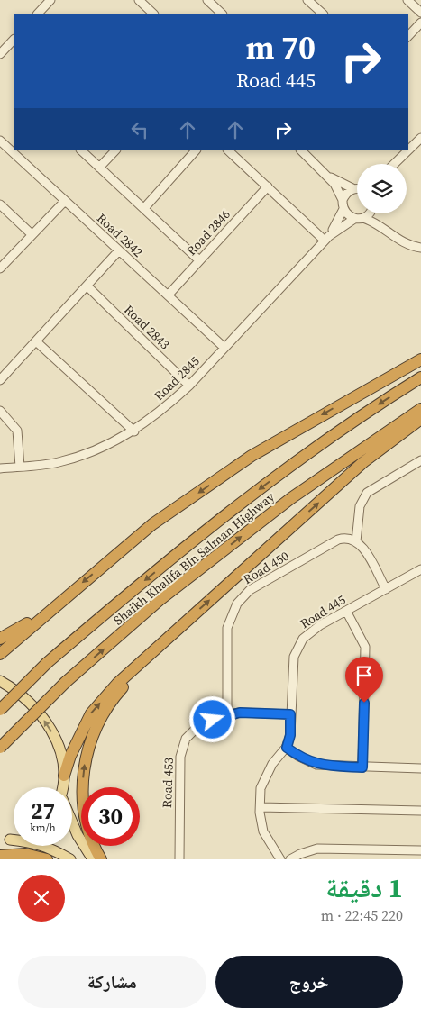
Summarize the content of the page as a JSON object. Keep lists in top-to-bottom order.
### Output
{
  "streets": {
    "highway": ["Shaikh Khalifa Bin Salman Highway"],
    "street": [
      "Road 2846",
      "Road 2842",
      "Road 2843",
      "Road 2845",
      "Road 450",
      "Road 445",
      "Road 453"
    ]
  },
  "crossings": [
    ["Road 2846", "Road 2842"],
    ["Road 2842", "Road 2845"],
    ["Road 2843", "Road 2845"],
    ["Road 450", "Road 453"],
    ["Road 445", "Road 453"]
  ],
  "page": {
    "turn": ["70 m", "Road 445"],
    "speed": "27 km/h",
    "limit": "30",
    "heading": ["1 دقيقة", "220 m · 22:45"],
    "buttons": ["خروج", "مشاركة"]
  }
}
